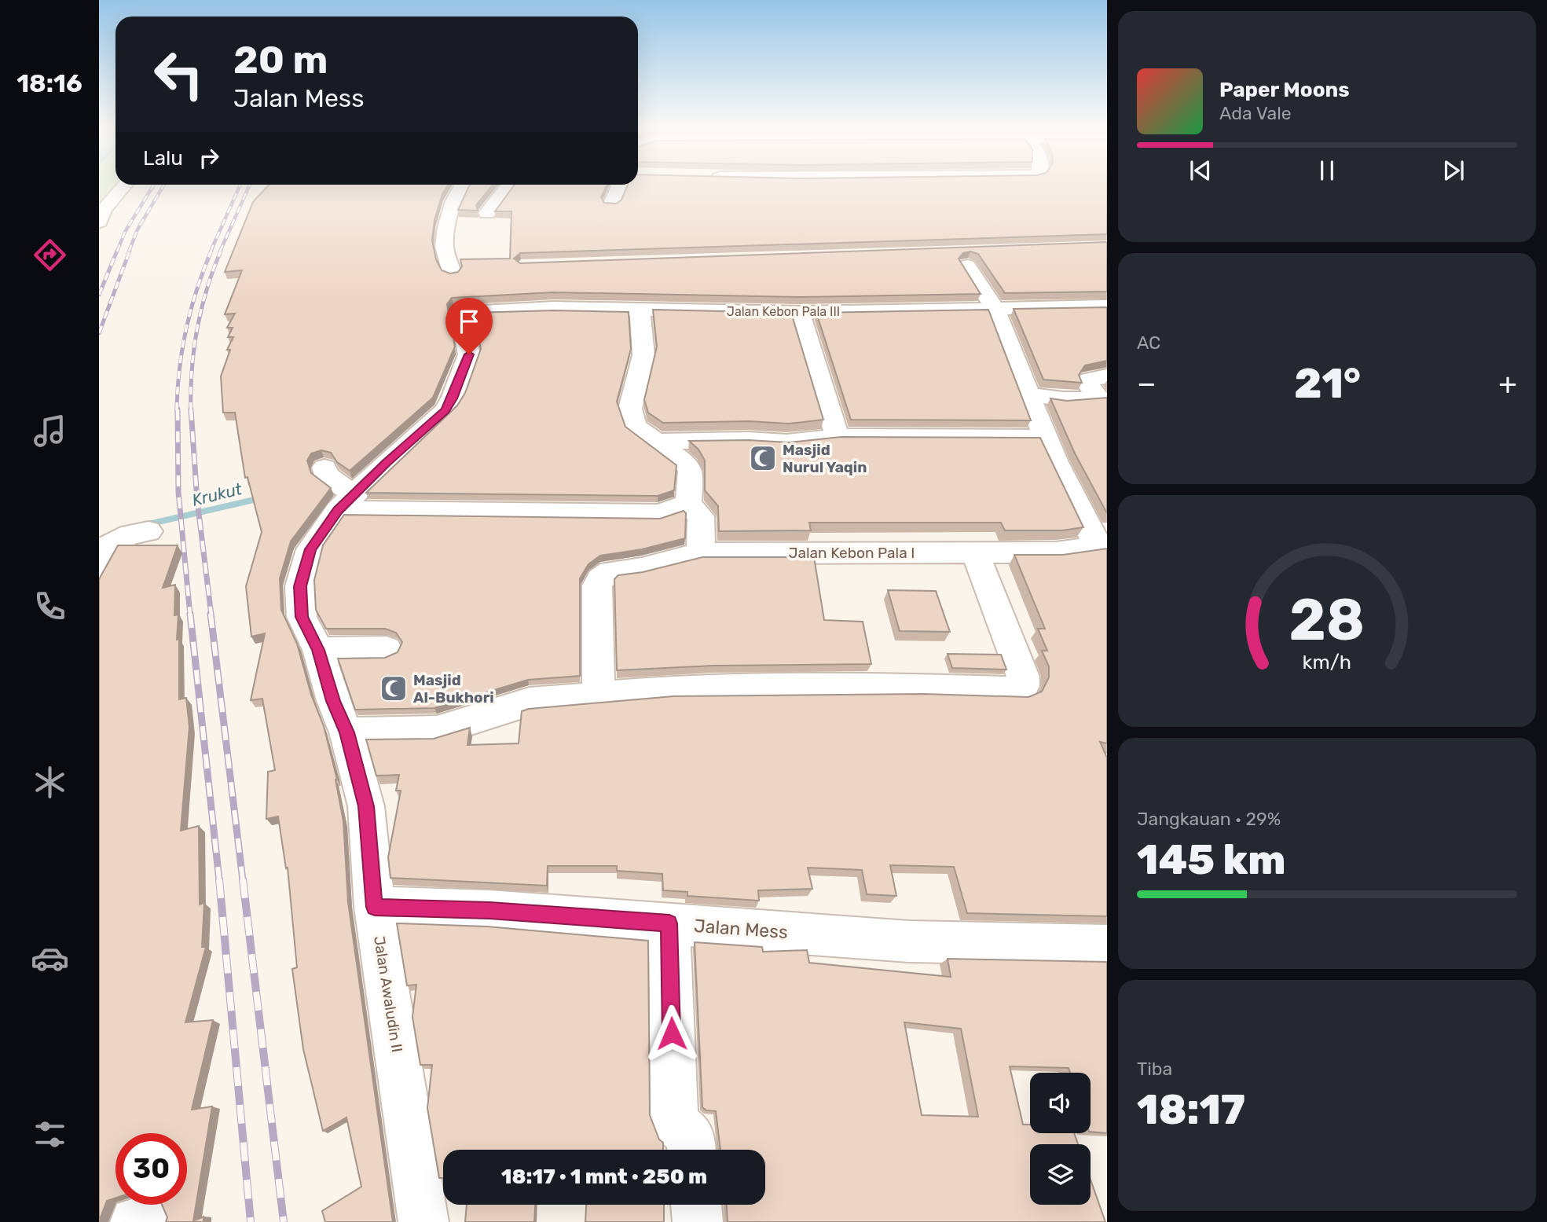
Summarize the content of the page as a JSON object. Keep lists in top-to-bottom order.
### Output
{
  "streets": {
    "street": [
      "Jalan Kebon Pala III",
      "Jalan Kebon Pala I",
      "Jalan Mess",
      "Jalan Awaludin II"
    ]
  },
  "crossings": [
    ["Jalan Kebon Pala III", "Jalan Awaludin II"],
    ["Jalan Mess", "Jalan Awaludin II"]
  ],
  "water": ["Krukut"],
  "places": {
    "mosque": ["Masjid Nurul Yaqin", "Masjid Al-Bukhori"]
  },
  "page": {
    "tabs": "18:16",
    "turn": ["20 m", "Jalan Mess"],
    "song": ["Paper Moons", "Ada Vale"],
    "then": "Lalu",
    "tile": [
      "AC",
      ["Jangkauan · 29%", "145 km"],
      ["Tiba", "18:17"]
    ],
    "heat": ["−", "21°", "+"],
    "limit": "30",
    "trip": "18:17 · 1 mnt · 250 m",
    "gauge": ["28", "km/h"]
  }
}
